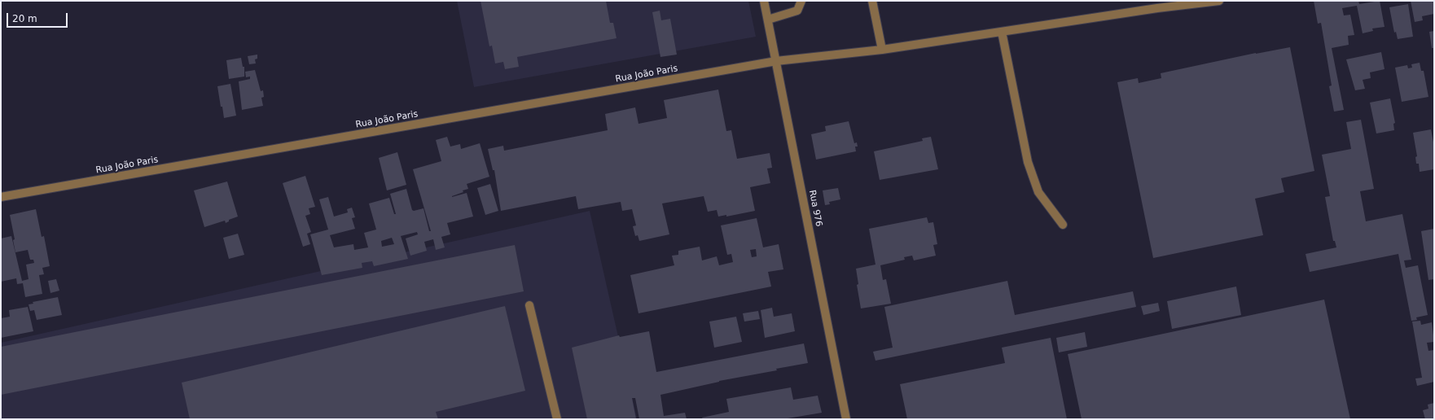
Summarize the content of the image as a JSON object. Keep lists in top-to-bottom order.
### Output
{
  "streets": {
    "street": ["Rua João Paris", "Rua 976"]
  },
  "crossings": [
    ["Rua João Paris", "Rua 976"]
  ],
  "scale_bar": "20 m"
}
